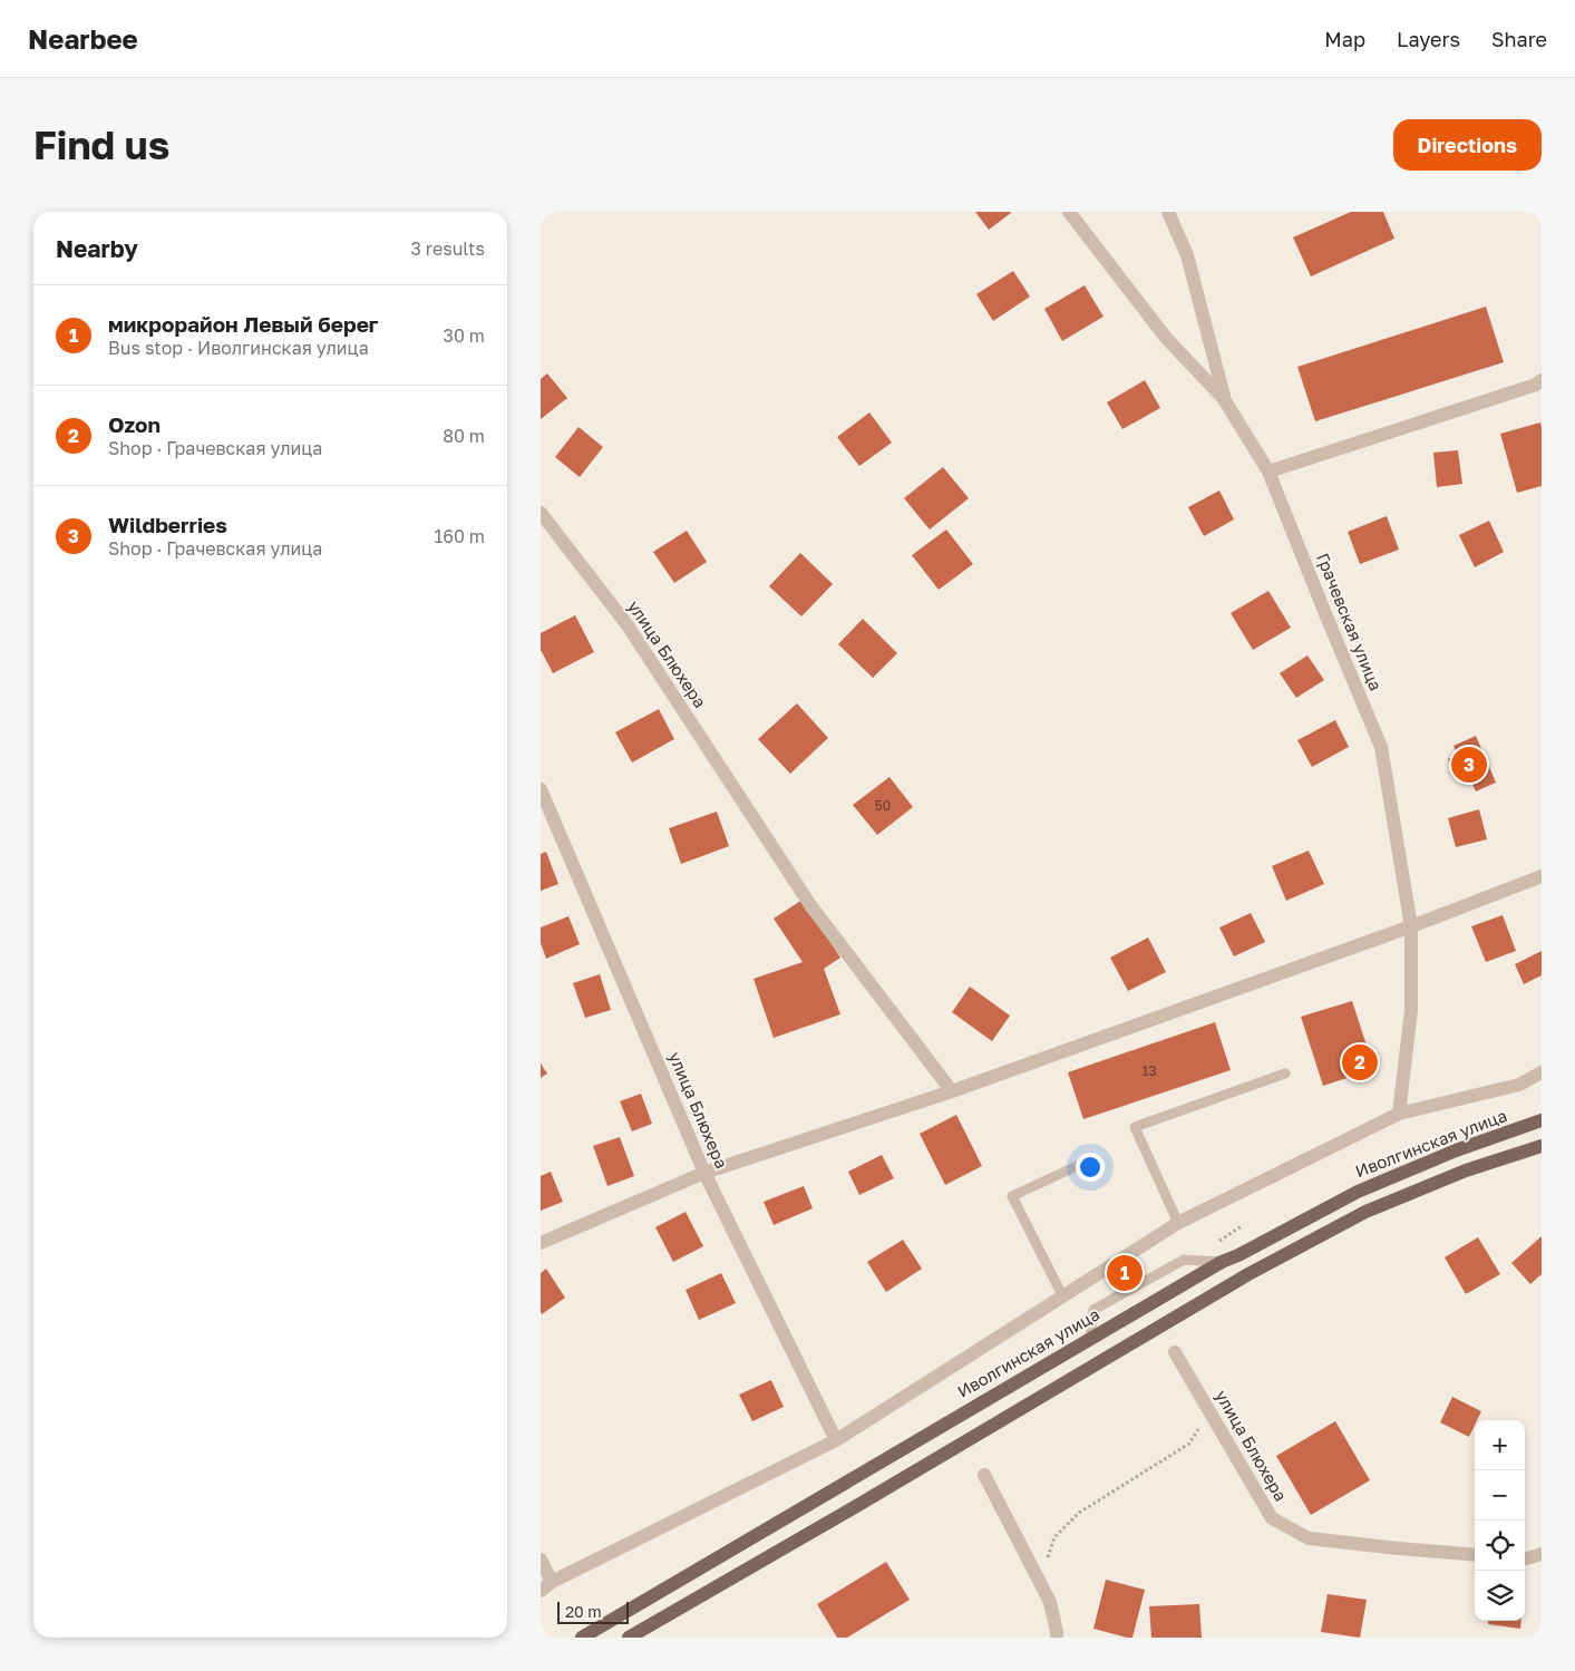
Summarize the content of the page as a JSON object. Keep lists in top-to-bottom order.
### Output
{
  "streets": {
    "main road": ["Иволгинская улица"],
    "street": ["Грачевская улица", "улица Блюхера"]
  },
  "house_numbers": ["50", "13"],
  "scale_bar": "20 m",
  "page": {
    "header": "Nearbee",
    "nav": ["Map", "Layers", "Share"],
    "buttons": "Directions",
    "title": "Find us",
    "heading": ["Nearby", "3 results"],
    "list": [
      {
        "mark": "1",
        "name": "микрорайон Левый берег",
        "note": "Bus stop · Иволгинская улица",
        "value": "30 m"
      },
      {
        "mark": "2",
        "name": "Ozon",
        "note": "Shop · Грачевская улица",
        "value": "80 m"
      },
      {
        "mark": "3",
        "name": "Wildberries",
        "note": "Shop · Грачевская улица",
        "value": "160 m"
      }
    ],
    "pins": ["3", "2", "1"],
    "map_buttons": ["+", "−"],
    "scale": "20 m"
  }
}
